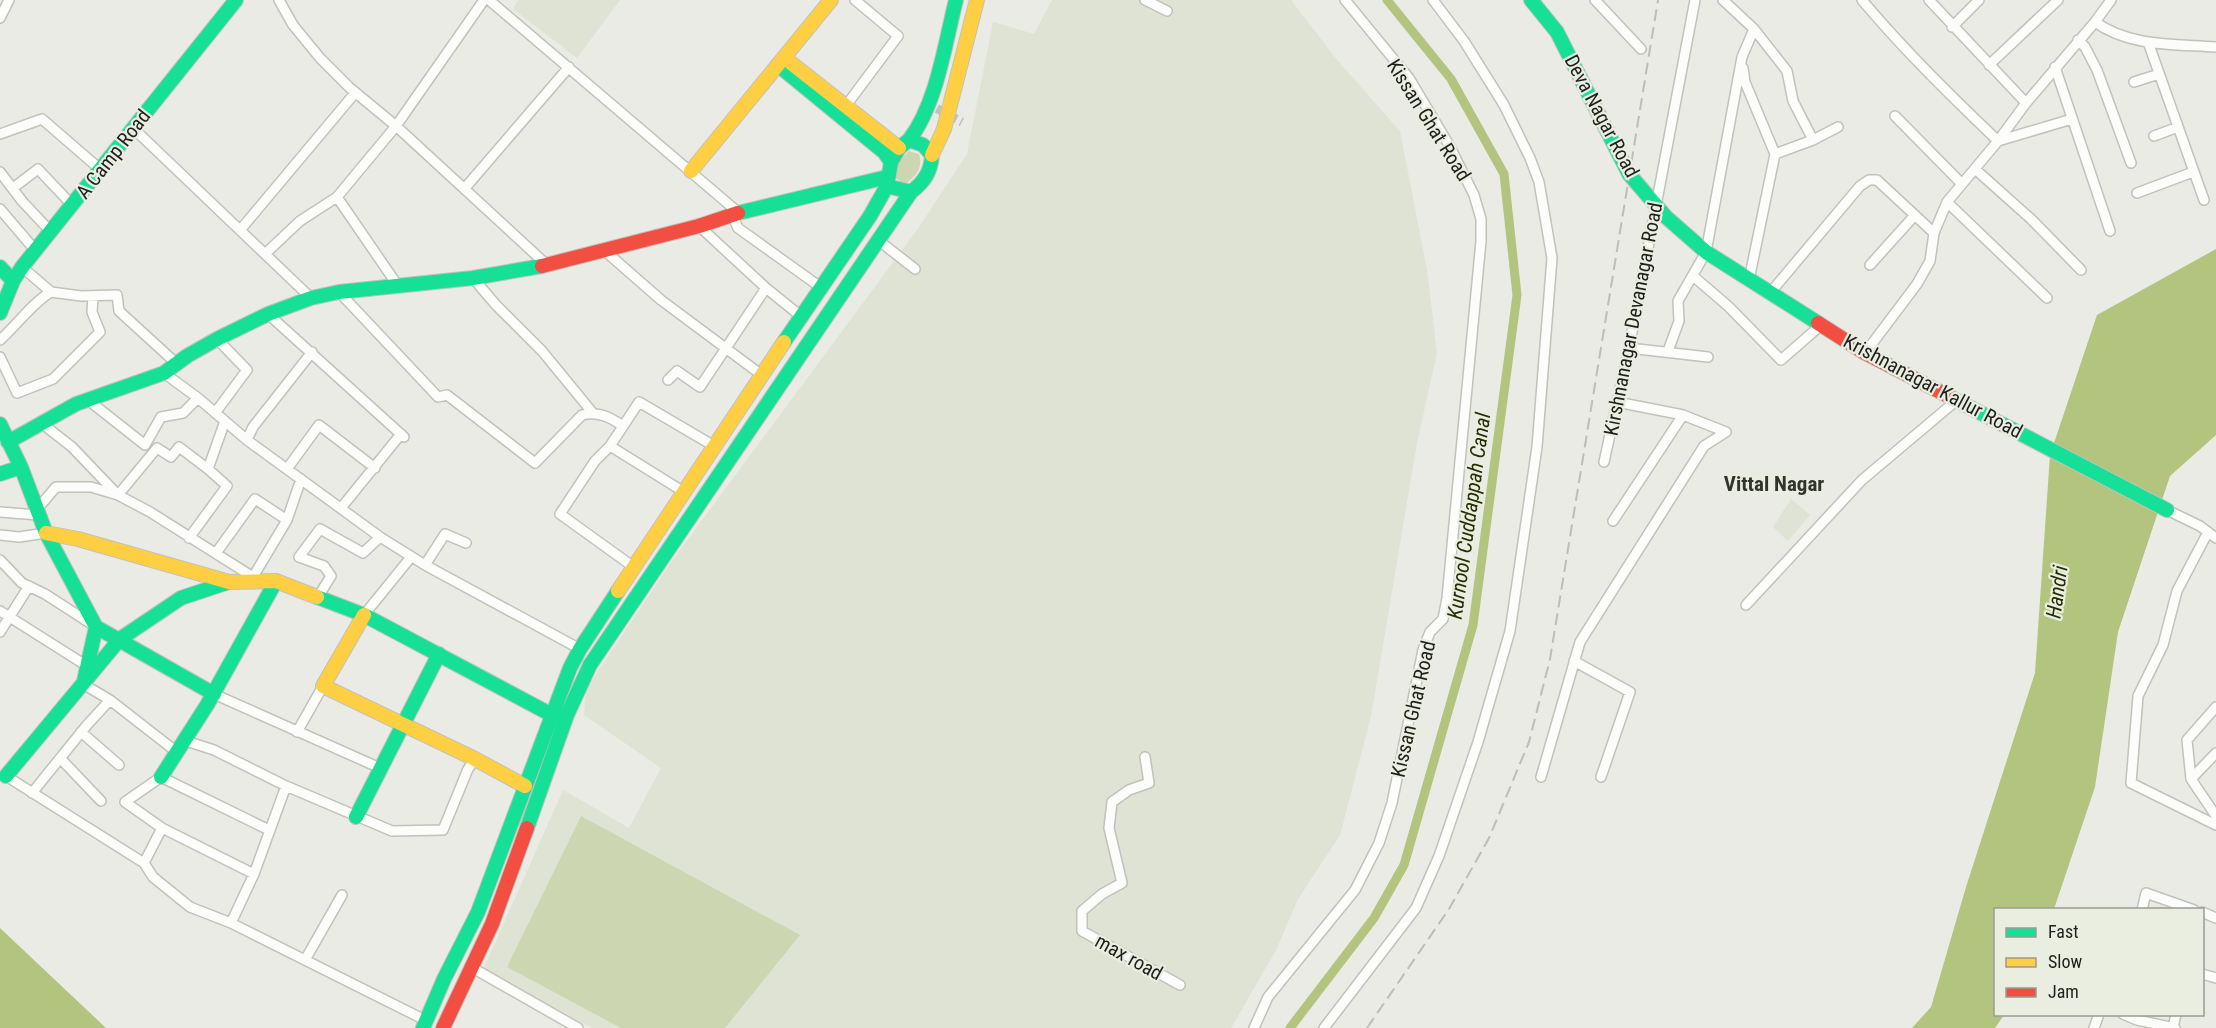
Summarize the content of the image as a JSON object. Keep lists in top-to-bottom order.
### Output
{
  "streets": {
    "street": [
      "Deva Nagar Road",
      "Kissan Ghat Road",
      "A Camp Road",
      "Kirshnanagar Devanagar Road",
      "Krishnanagar Kallur Road",
      "max road"
    ]
  },
  "crossings": [
    ["Deva Nagar Road", "Kirshnanagar Devanagar Road"],
    ["Deva Nagar Road", "Krishnanagar Kallur Road"]
  ],
  "districts": ["Vittal Nagar"],
  "water": ["Kurnool Cuddappah Canal", "Handri"],
  "legend": ["Fast", "Slow", "Jam"]
}
